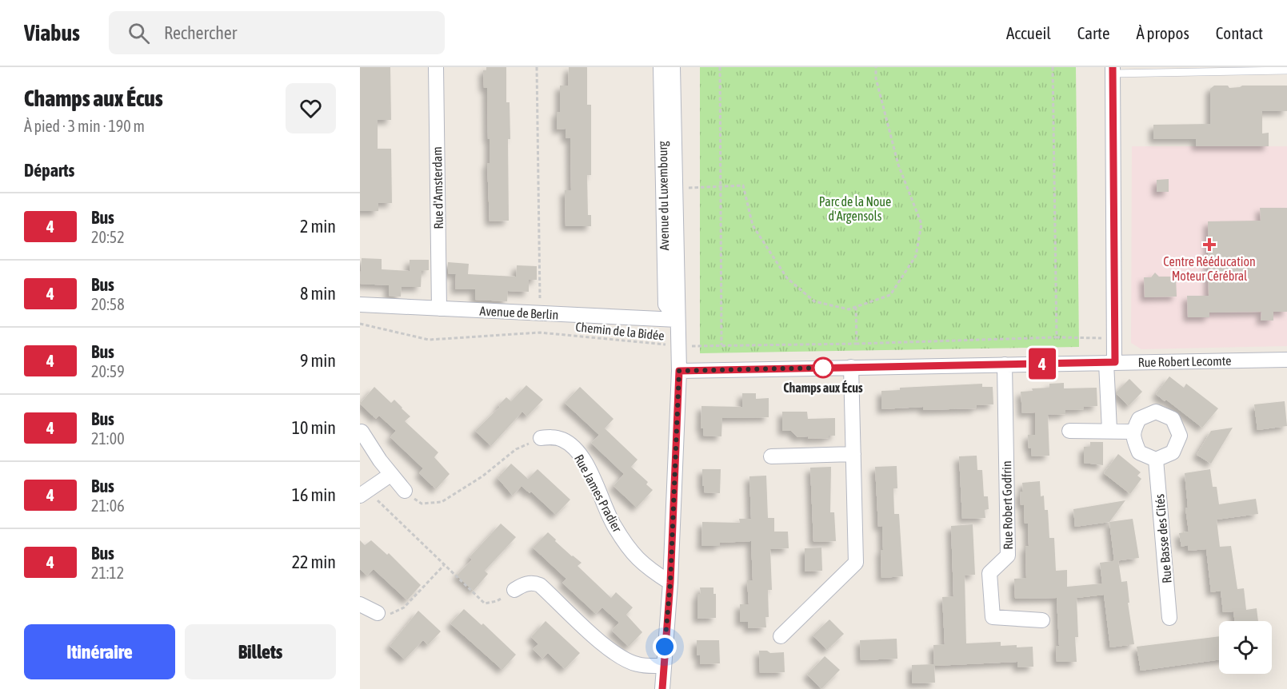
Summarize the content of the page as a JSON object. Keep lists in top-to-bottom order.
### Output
{
  "streets": {
    "street": [
      "Rue d'Amsterdam",
      "Avenue du Luxembourg",
      "Avenue de Berlin",
      "Rue Robert Lecomte",
      "Rue James Pradier",
      "Rue Robert Godfrin",
      "Rue Basse des Cités"
    ],
    "path": ["Chemin de la Bidée"]
  },
  "crossings": [
    ["Rue d'Amsterdam", "Avenue de Berlin"],
    ["Avenue du Luxembourg", "Avenue de Berlin"],
    ["Avenue du Luxembourg", "Chemin de la Bidée"],
    ["Avenue du Luxembourg", "Rue Robert Lecomte"],
    ["Avenue du Luxembourg", "Rue James Pradier"],
    ["Rue Robert Lecomte", "Rue Robert Godfrin"]
  ],
  "parks": ["Parc de la Noue d'Argensols"],
  "places": {
    "health": ["Centre Rééducation Moteur Cérébral"],
    "other": ["Champs aux Écus"]
  },
  "lines": ["bus line 4"],
  "page": {
    "header": "Viabus",
    "search": "Rechercher",
    "nav": [
      "Accueil",
      "Carte",
      "À propos",
      "Contact"
    ],
    "heading": [
      ["Champs aux Écus", "À pied · 3 min · 190 m"],
      "Départs"
    ],
    "on_map": "4",
    "list": [
      {
        "mark": "4",
        "name": "Bus",
        "note": "20:52",
        "value": "2 min"
      },
      {
        "mark": "4",
        "name": "Bus",
        "note": "20:58",
        "value": "8 min"
      },
      {
        "mark": "4",
        "name": "Bus",
        "note": "20:59",
        "value": "9 min"
      },
      {
        "mark": "4",
        "name": "Bus",
        "note": "21:00",
        "value": "10 min"
      },
      {
        "mark": "4",
        "name": "Bus",
        "note": "21:06",
        "value": "16 min"
      },
      {
        "mark": "4",
        "name": "Bus",
        "note": "21:12",
        "value": "22 min"
      }
    ],
    "buttons": ["Itinéraire", "Billets"]
  }
}
